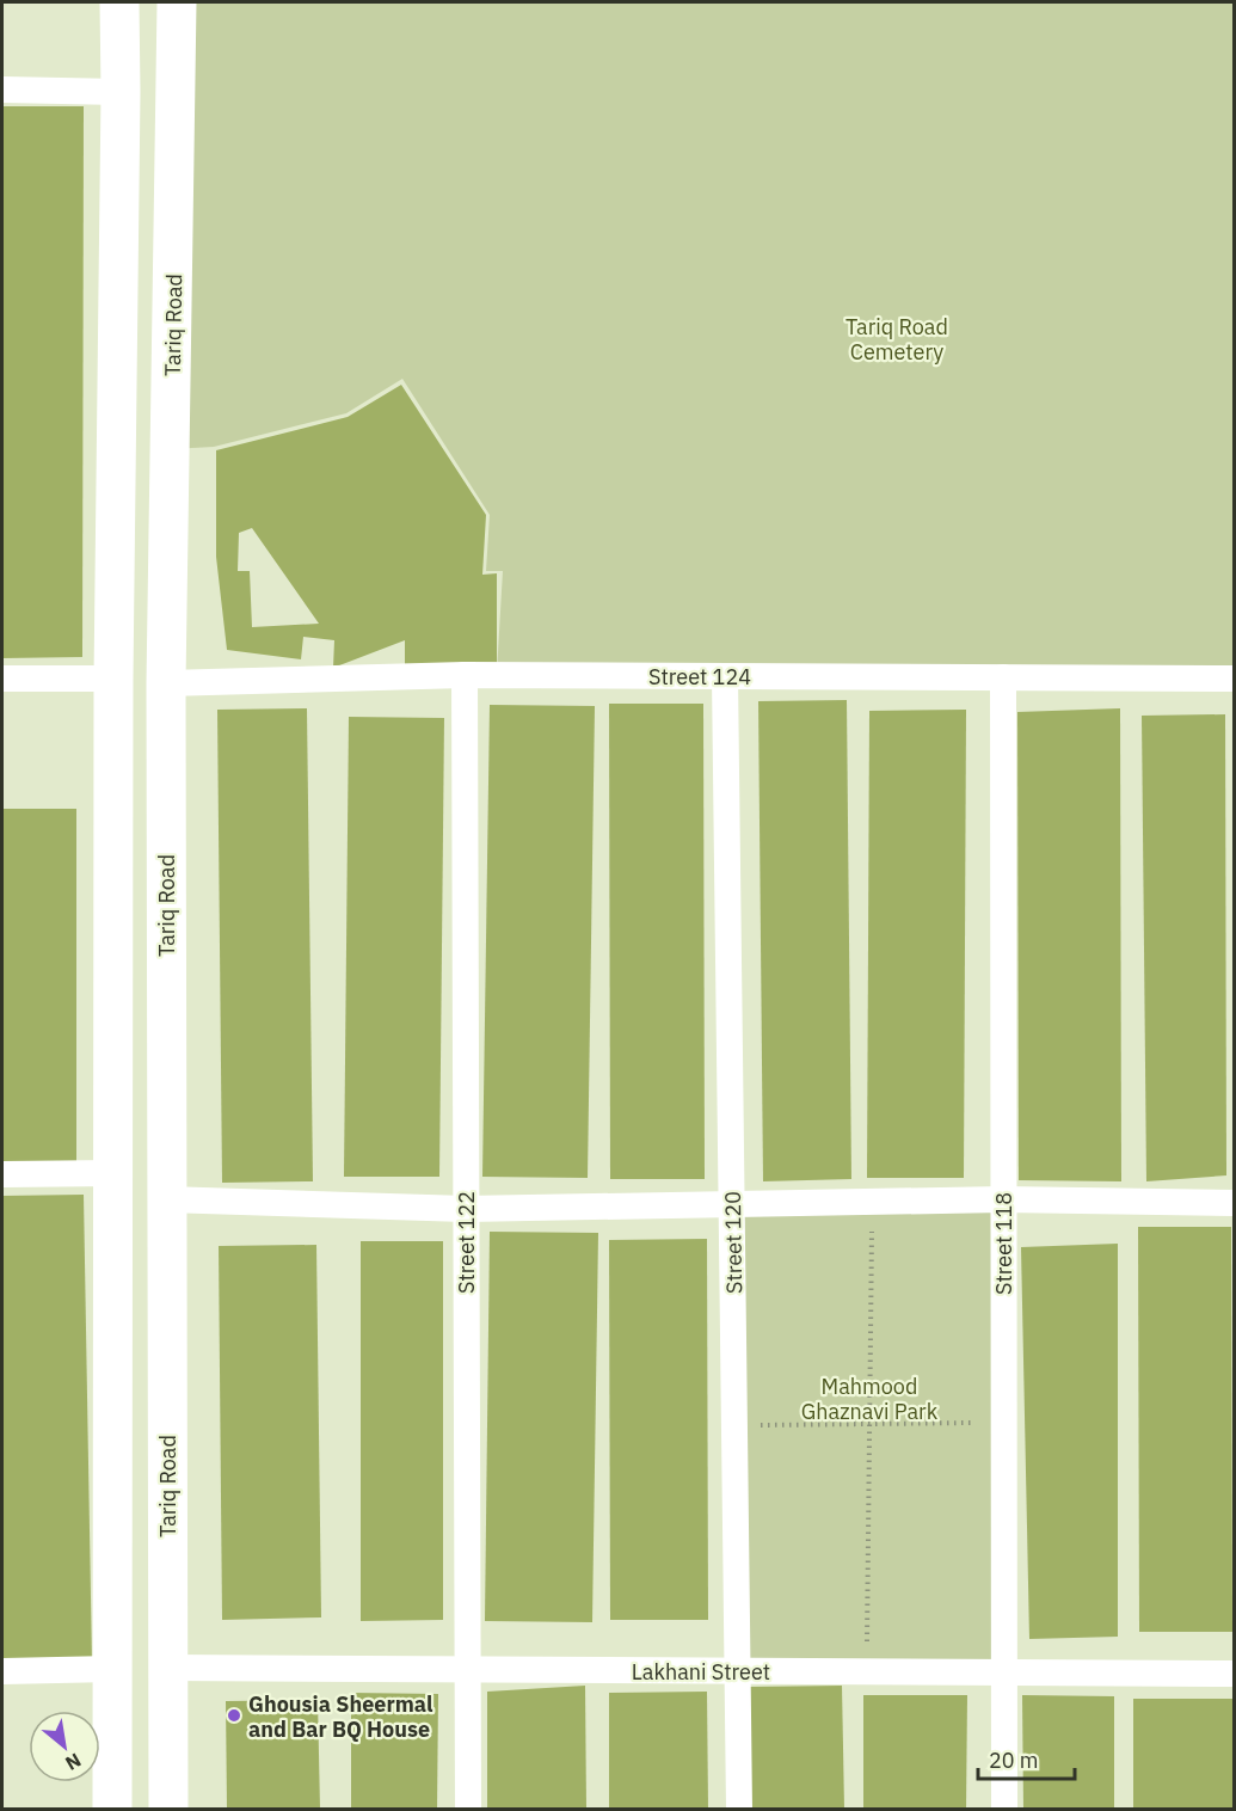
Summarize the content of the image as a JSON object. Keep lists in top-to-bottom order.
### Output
{
  "streets": {
    "main road": ["Tariq Road"],
    "street": [
      "Street 124",
      "Street 122",
      "Street 120",
      "Street 118",
      "Lakhani Street"
    ]
  },
  "crossings": [
    ["Tariq Road", "Street 124"],
    ["Tariq Road", "Lakhani Street"],
    ["Street 124", "Street 122"],
    ["Street 124", "Street 120"],
    ["Street 124", "Street 118"],
    ["Street 122", "Lakhani Street"],
    ["Street 120", "Lakhani Street"],
    ["Street 118", "Lakhani Street"]
  ],
  "parks": ["Tariq Road Cemetery", "Mahmood Ghaznavi Park"],
  "places": ["Ghousia Sheermal and Bar BQ House"],
  "scale_bar": "20 m",
  "north": "bottom right"
}
